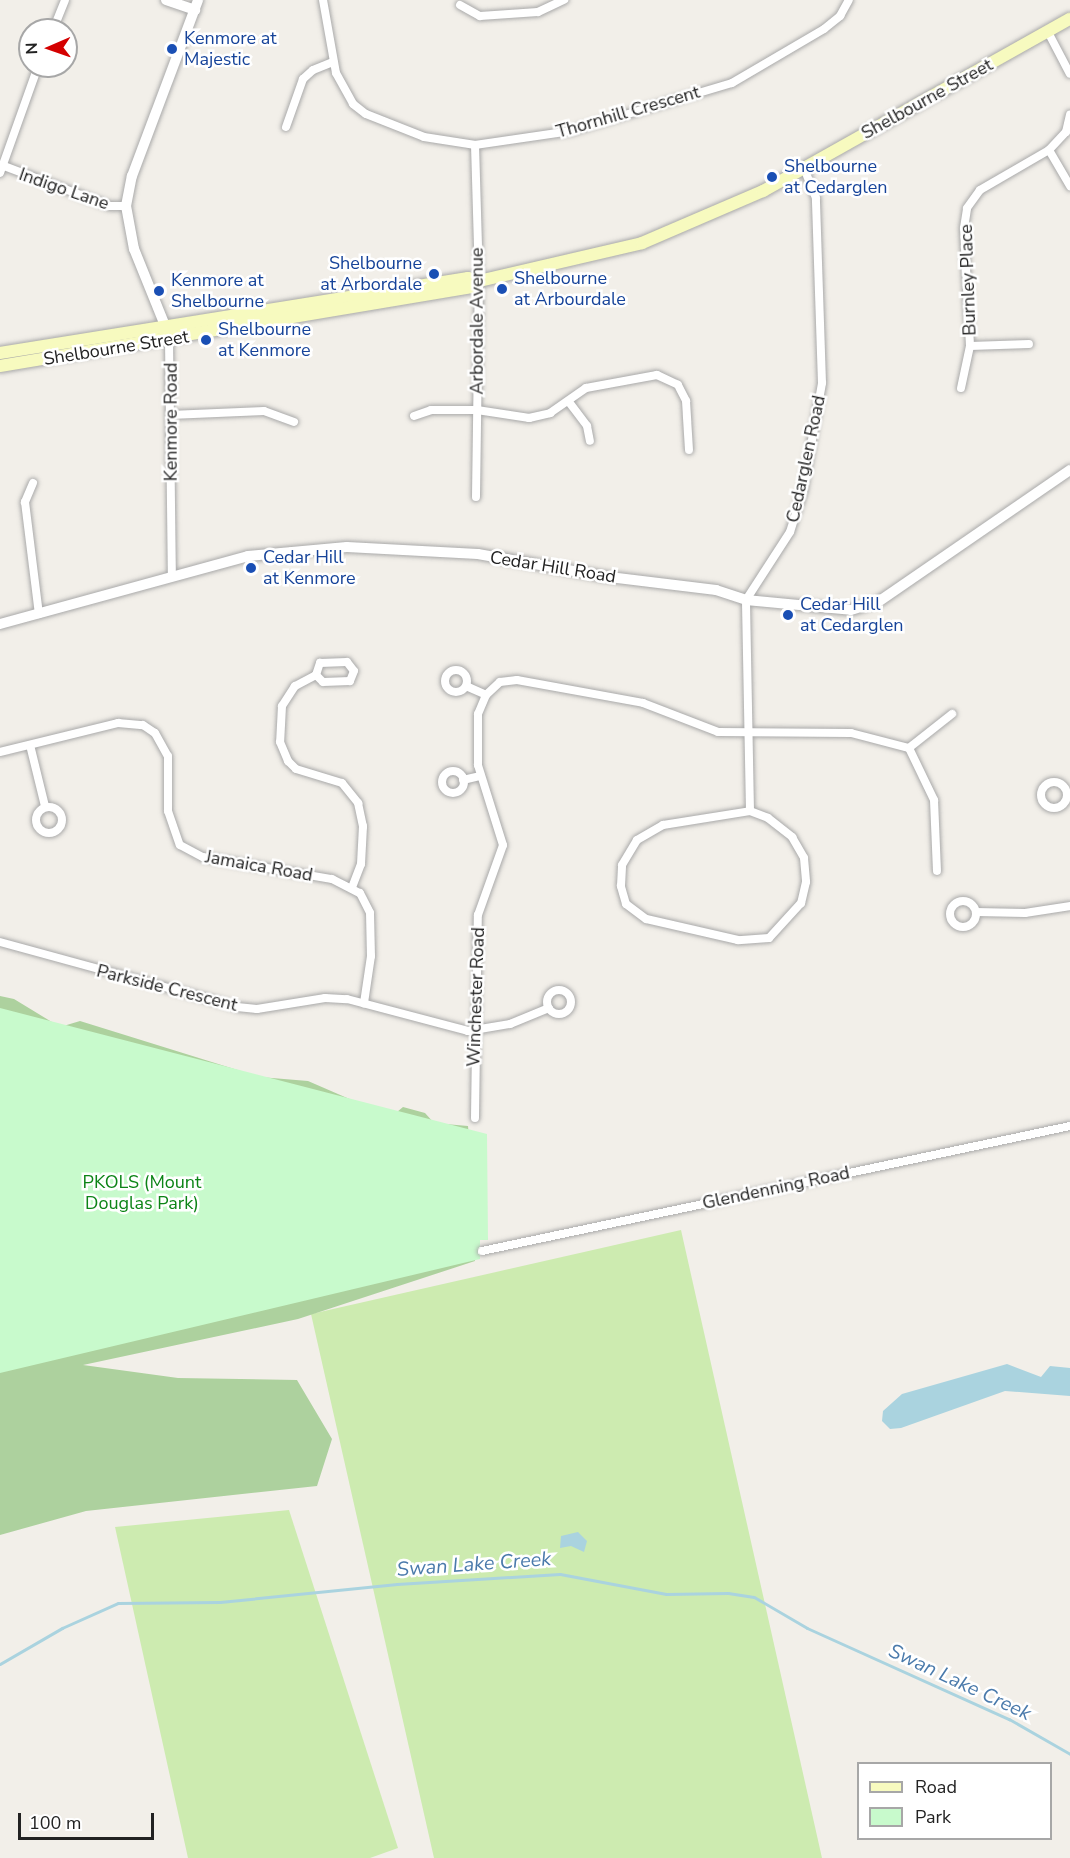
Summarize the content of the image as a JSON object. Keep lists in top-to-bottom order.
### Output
{
  "streets": {
    "main road": ["Shelbourne Street"],
    "street": [
      "Thornhill Crescent",
      "Indigo Lane",
      "Burnley Place",
      "Arbordale Avenue",
      "Kenmore Road",
      "Cedarglen Road",
      "Cedar Hill Road",
      "Jamaica Road",
      "Parkside Crescent",
      "Winchester Road",
      "Glendenning Road"
    ]
  },
  "crossings": [
    ["Shelbourne Street", "Arbordale Avenue"],
    ["Shelbourne Street", "Kenmore Road"],
    ["Shelbourne Street", "Cedarglen Road"],
    ["Thornhill Crescent", "Arbordale Avenue"],
    ["Indigo Lane", "Kenmore Road"],
    ["Kenmore Road", "Cedar Hill Road"],
    ["Cedarglen Road", "Cedar Hill Road"],
    ["Parkside Crescent", "Winchester Road"]
  ],
  "water": ["Swan Lake Creek"],
  "parks": ["PKOLS (Mount Douglas Park)"],
  "places": [
    "Kenmore at Majestic",
    "Shelbourne at Cedarglen",
    "Shelbourne at Arbordale",
    "Shelbourne at Arbourdale",
    "Kenmore at Shelbourne",
    "Shelbourne at Kenmore",
    "Cedar Hill at Kenmore",
    "Cedar Hill at Cedarglen"
  ],
  "legend": ["Road", "Park"],
  "scale_bar": "100 m",
  "north": "left"
}
